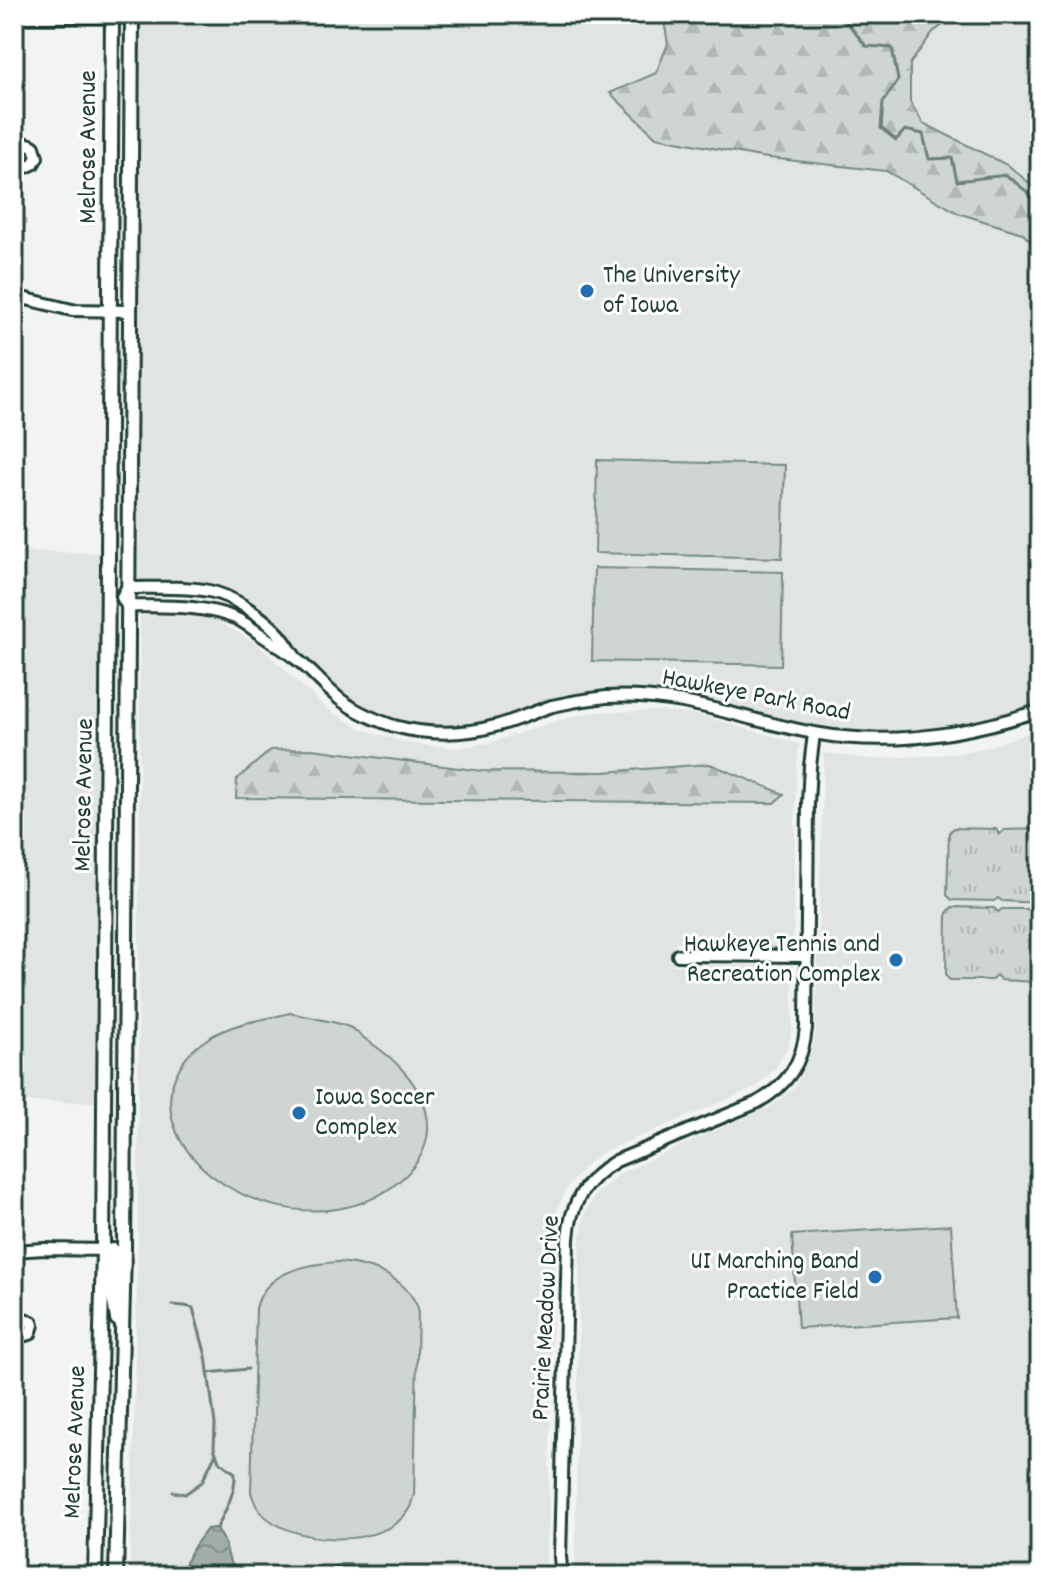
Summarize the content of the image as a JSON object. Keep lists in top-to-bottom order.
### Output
{
  "streets": {
    "main road": ["Melrose Avenue"],
    "street": ["Hawkeye Park Road", "Prairie Meadow Drive"]
  },
  "crossings": [
    ["Melrose Avenue", "Hawkeye Park Road"],
    ["Hawkeye Park Road", "Prairie Meadow Drive"]
  ],
  "places": [
    "The University of Iowa",
    "Hawkeye Tennis and Recreation Complex",
    "Iowa Soccer Complex",
    "UI Marching Band Practice Field"
  ]
}
